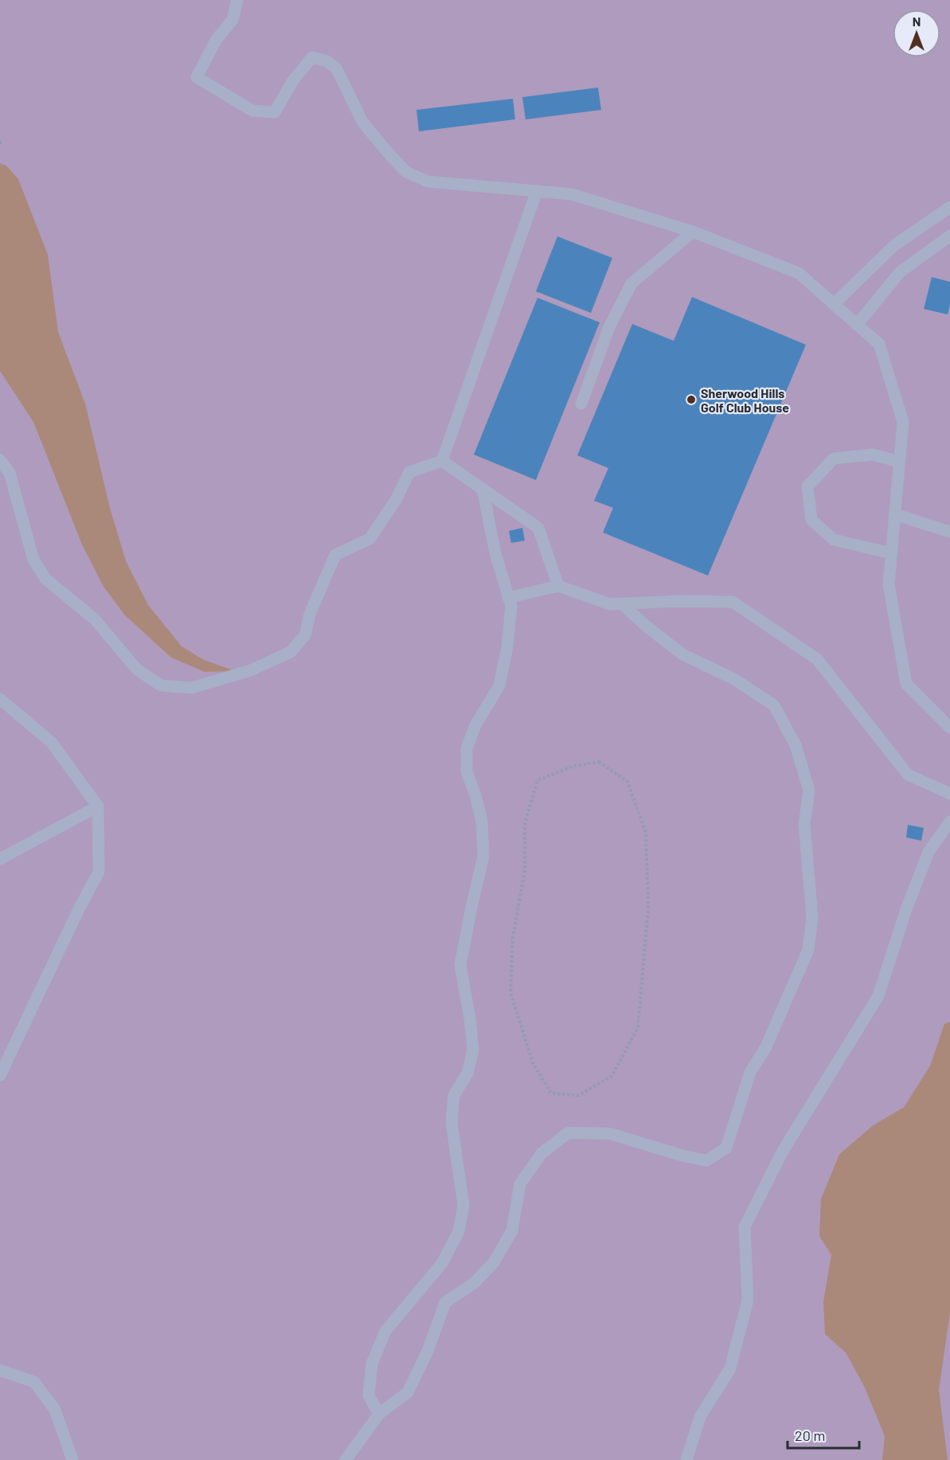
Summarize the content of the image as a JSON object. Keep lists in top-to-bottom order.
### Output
{
  "places": ["Sherwood Hills Golf Club House"],
  "scale_bar": "20 m",
  "north": "top"
}
